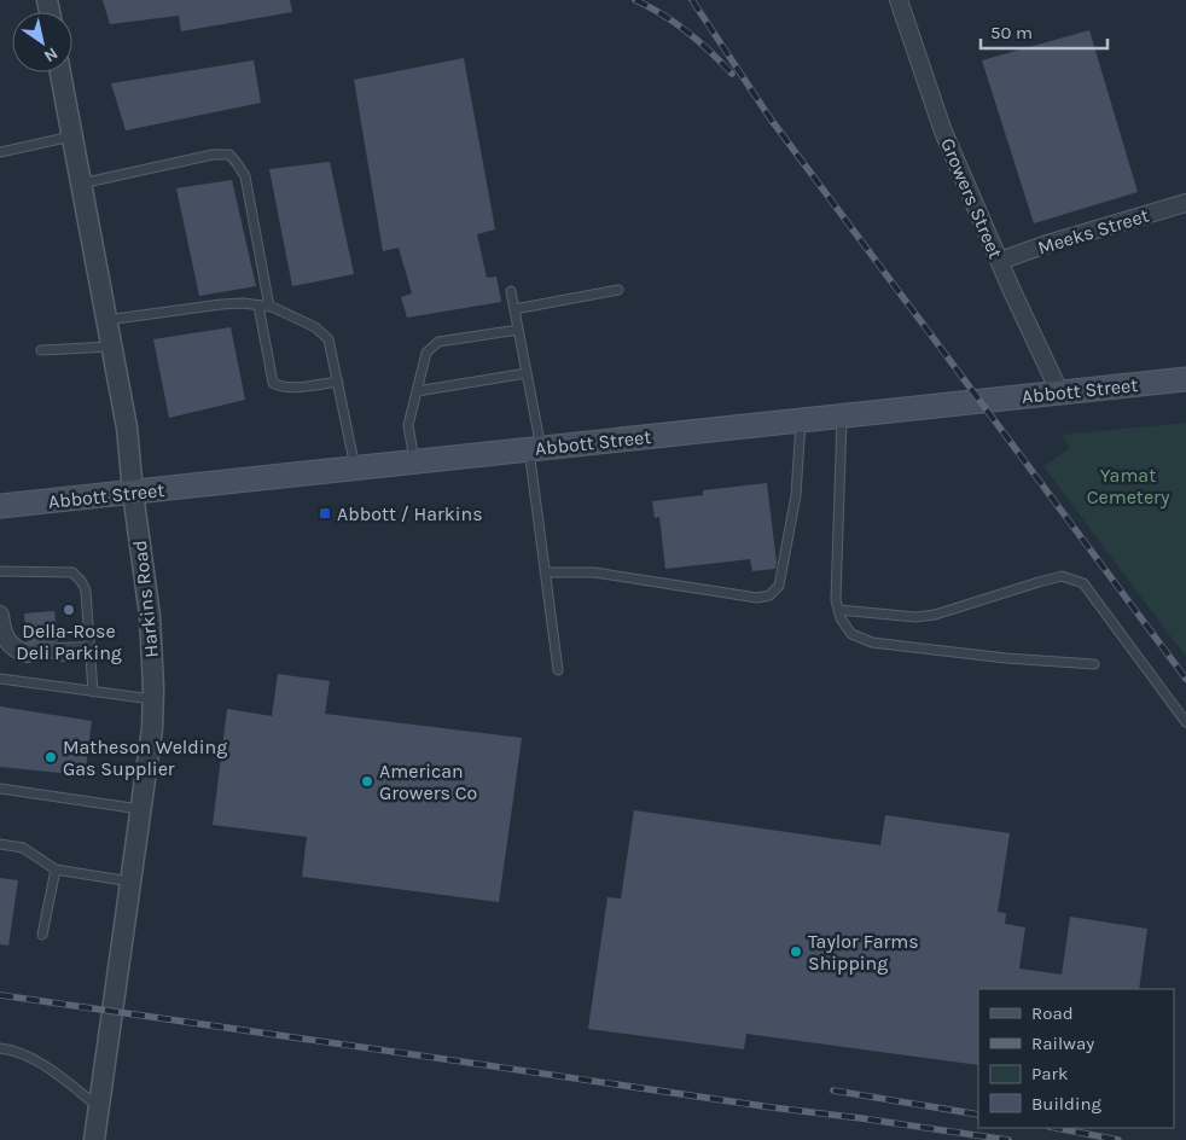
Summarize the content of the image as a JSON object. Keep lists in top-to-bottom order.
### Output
{
  "streets": {
    "main road": ["Abbott Street"],
    "street": ["Growers Street", "Meeks Street", "Harkins Road"]
  },
  "crossings": [
    ["Growers Street", "Meeks Street"],
    ["Growers Street", "Abbott Street"],
    ["Abbott Street", "Harkins Road"]
  ],
  "parks": ["Yamat Cemetery"],
  "places": {
    "transit": ["Abbott / Harkins"],
    "other": [
      "Della-Rose Deli Parking",
      "Matheson Welding Gas Supplier",
      "American Growers Co",
      "Taylor Farms Shipping"
    ]
  },
  "legend": [
    "Road",
    "Railway",
    "Park",
    "Building"
  ],
  "scale_bar": "50 m",
  "north": "bottom right"
}
